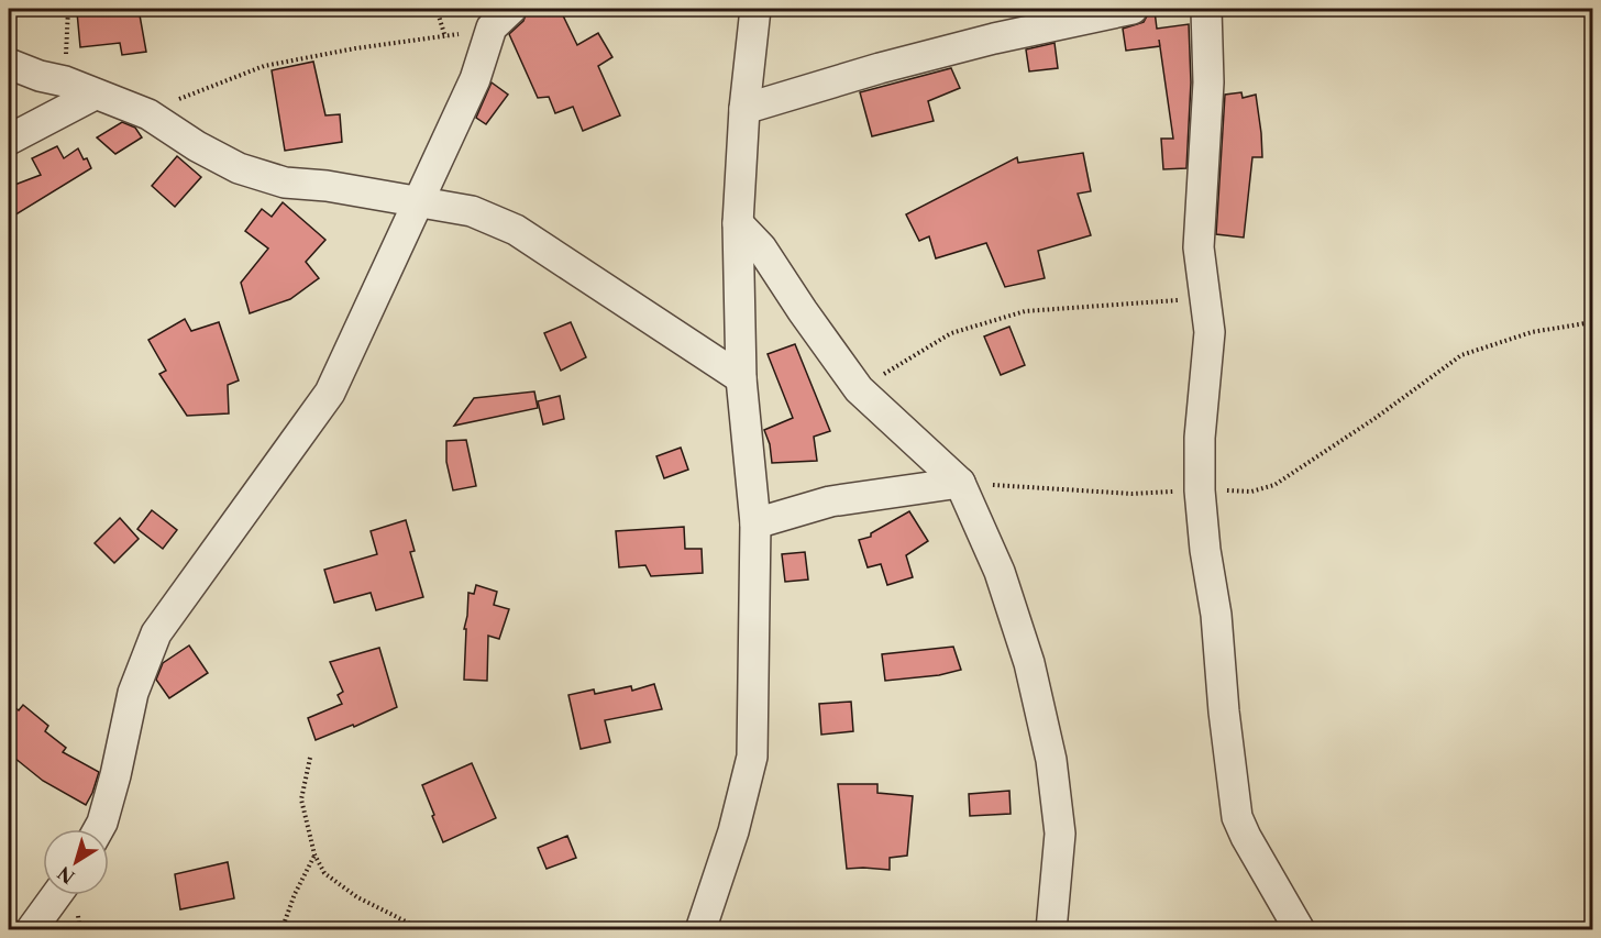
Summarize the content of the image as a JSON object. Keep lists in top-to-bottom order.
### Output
{
  "north": "bottom left"
}
